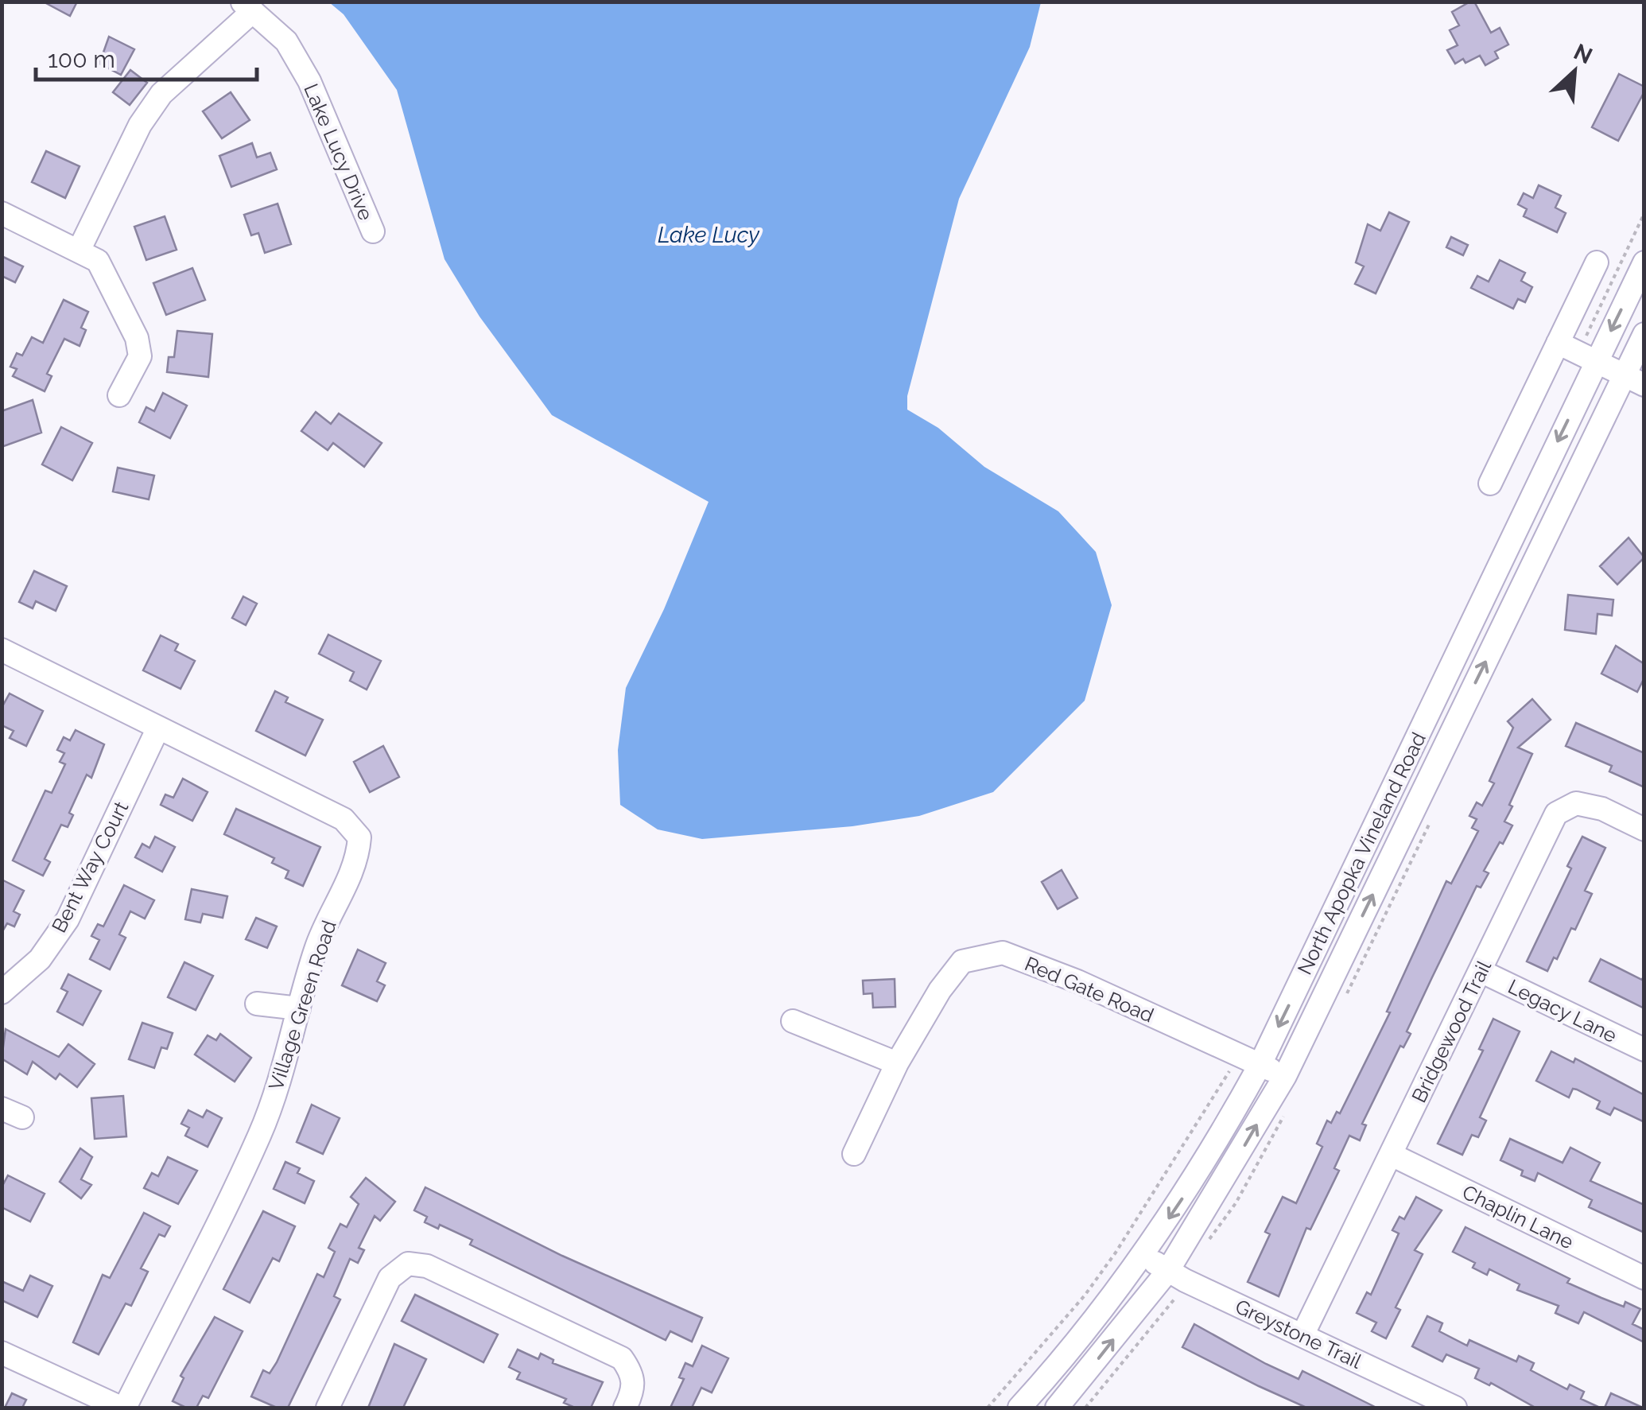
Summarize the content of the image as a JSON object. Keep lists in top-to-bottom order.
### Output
{
  "streets": {
    "street": [
      "Lake Lucy Drive",
      "North Apopka Vineland Road",
      "Bent Way Court",
      "Red Gate Road",
      "Village Green Road",
      "Legacy Lane",
      "Bridgewood Trail",
      "Chaplin Lane",
      "Greystone Trail"
    ]
  },
  "crossings": [
    ["North Apopka Vineland Road", "Red Gate Road"],
    ["North Apopka Vineland Road", "Greystone Trail"],
    ["Bent Way Court", "Village Green Road"],
    ["Legacy Lane", "Bridgewood Trail"],
    ["Bridgewood Trail", "Chaplin Lane"],
    ["Bridgewood Trail", "Greystone Trail"]
  ],
  "water": ["Lake Lucy"],
  "scale_bar": "100 m",
  "north": "top right"
}
